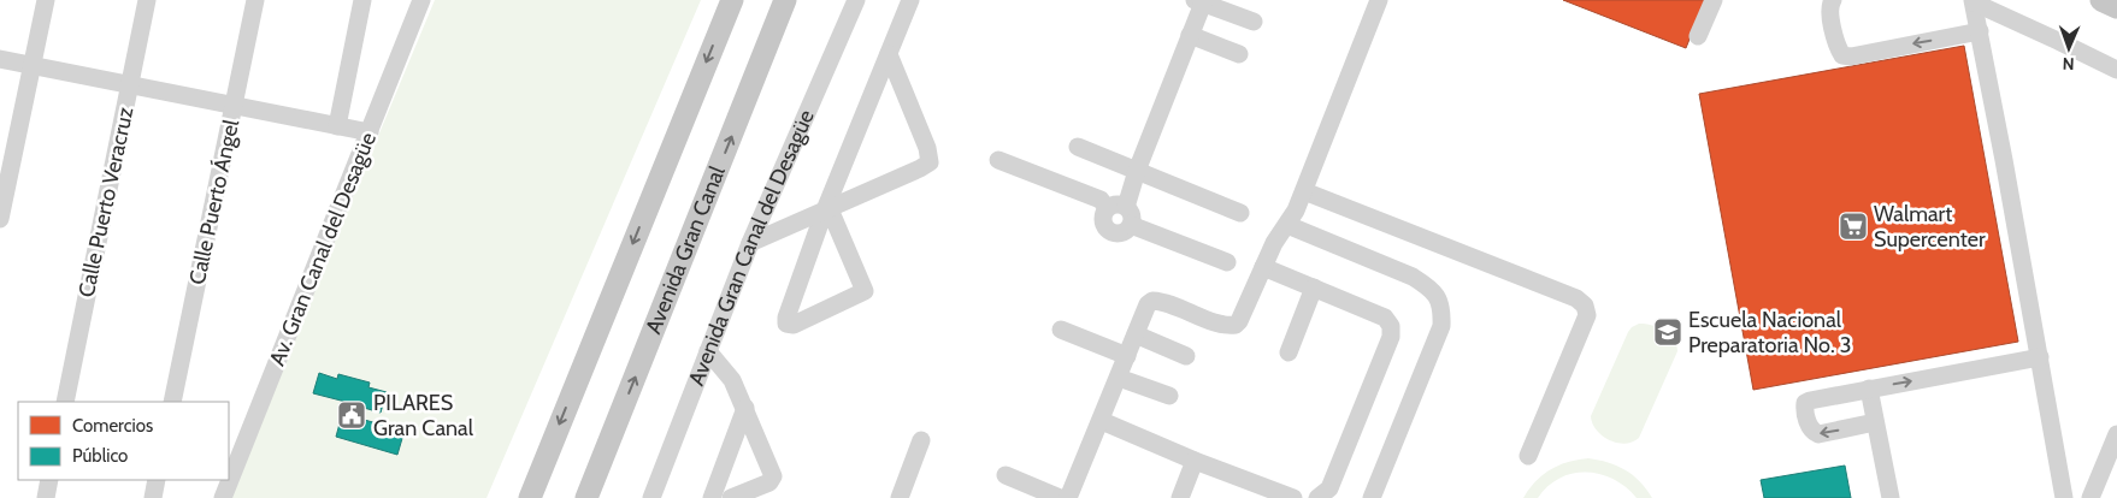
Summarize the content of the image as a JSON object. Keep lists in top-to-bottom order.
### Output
{
  "streets": {
    "main road": ["Avenida Gran Canal"],
    "street": [
      "Calle Puerto Veracruz",
      "Calle Puerto Ángel",
      "Avenida Gran Canal del Desagüe",
      "Av. Gran Canal del Desagüe"
    ]
  },
  "places": {
    "supermarket": ["Walmart Supercenter"],
    "school or university": ["Escuela Nacional Preparatoria No. 3"],
    "public building": ["PILARES Gran Canal"]
  },
  "legend": ["Comercios", "Público"],
  "north": "bottom"
}
